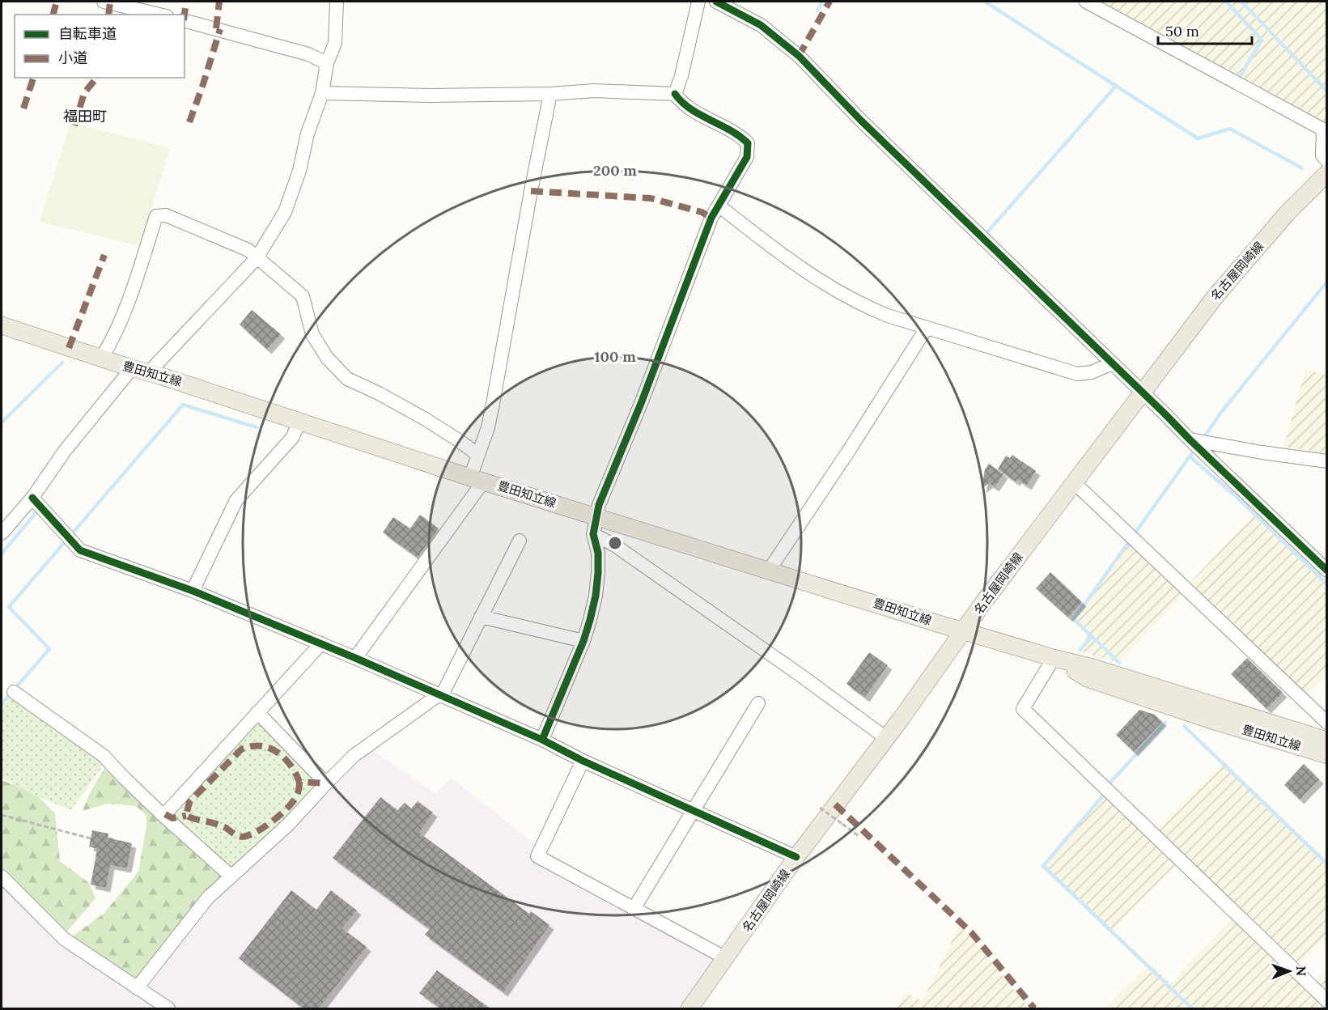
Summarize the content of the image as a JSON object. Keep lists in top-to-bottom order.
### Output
{
  "streets": {
    "main road": ["名古屋岡崎線", "豊田知立線"]
  },
  "crossings": [
    ["名古屋岡崎線", "豊田知立線"]
  ],
  "districts": ["福田町"],
  "legend": ["自転車道", "小道"],
  "scale_bar": "50 m",
  "north": "right",
  "rings": ["200 m", "100 m"]
}
